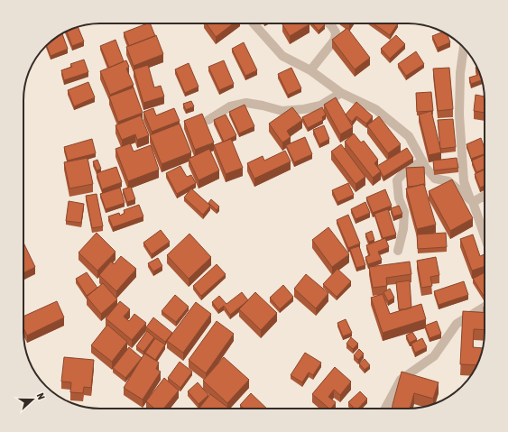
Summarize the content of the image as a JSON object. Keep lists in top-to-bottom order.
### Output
{
  "north": "right"
}
